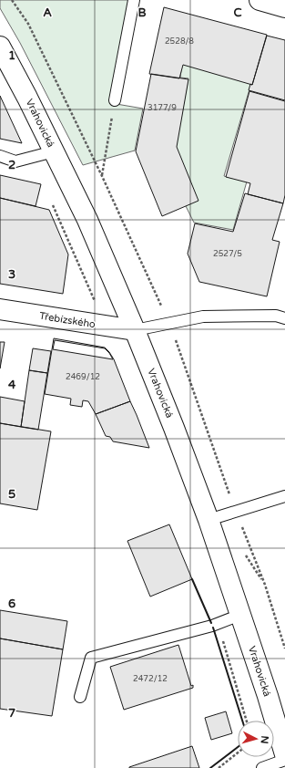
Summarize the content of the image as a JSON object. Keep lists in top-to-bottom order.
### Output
{
  "streets": {
    "street": ["Vrahovická", "Třebízského"]
  },
  "crossings": [
    ["Vrahovická", "Třebízského"]
  ],
  "house_numbers": [
    "2528/8",
    "3177/9",
    "2527/5",
    "2469/12",
    "2472/12"
  ],
  "north": "right",
  "grid": {
    "columns": ["A", "B", "C"],
    "rows": [
      "1",
      "2",
      "3",
      "4",
      "5",
      "6",
      "7"
    ]
  }
}
